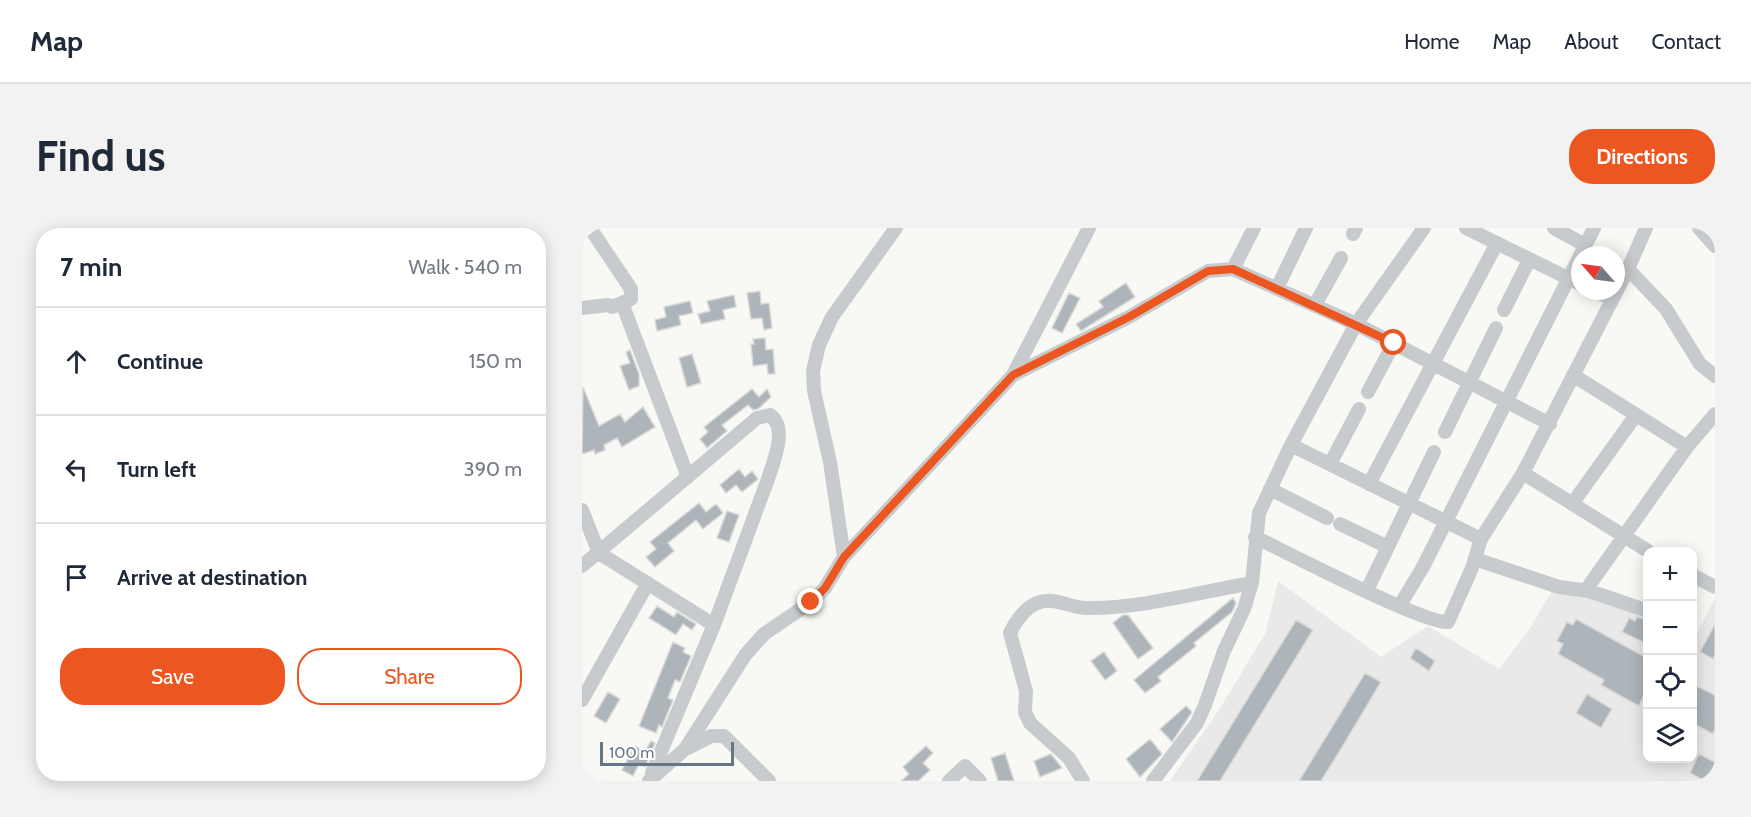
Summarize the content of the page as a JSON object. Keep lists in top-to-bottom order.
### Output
{
  "scale_bar": "100 m",
  "north": "top left",
  "page": {
    "header": "Map",
    "nav": [
      "Home",
      "Map",
      "About",
      "Contact"
    ],
    "buttons": [
      "Directions",
      ["Save", "Share"]
    ],
    "title": "Find us",
    "heading": ["7 min", "Walk · 540 m"],
    "list": [
      ["Continue", "150 m"],
      ["Turn left", "390 m"],
      "Arrive at destination"
    ],
    "map_buttons": ["+", "−"],
    "scale": "100 m"
  }
}
